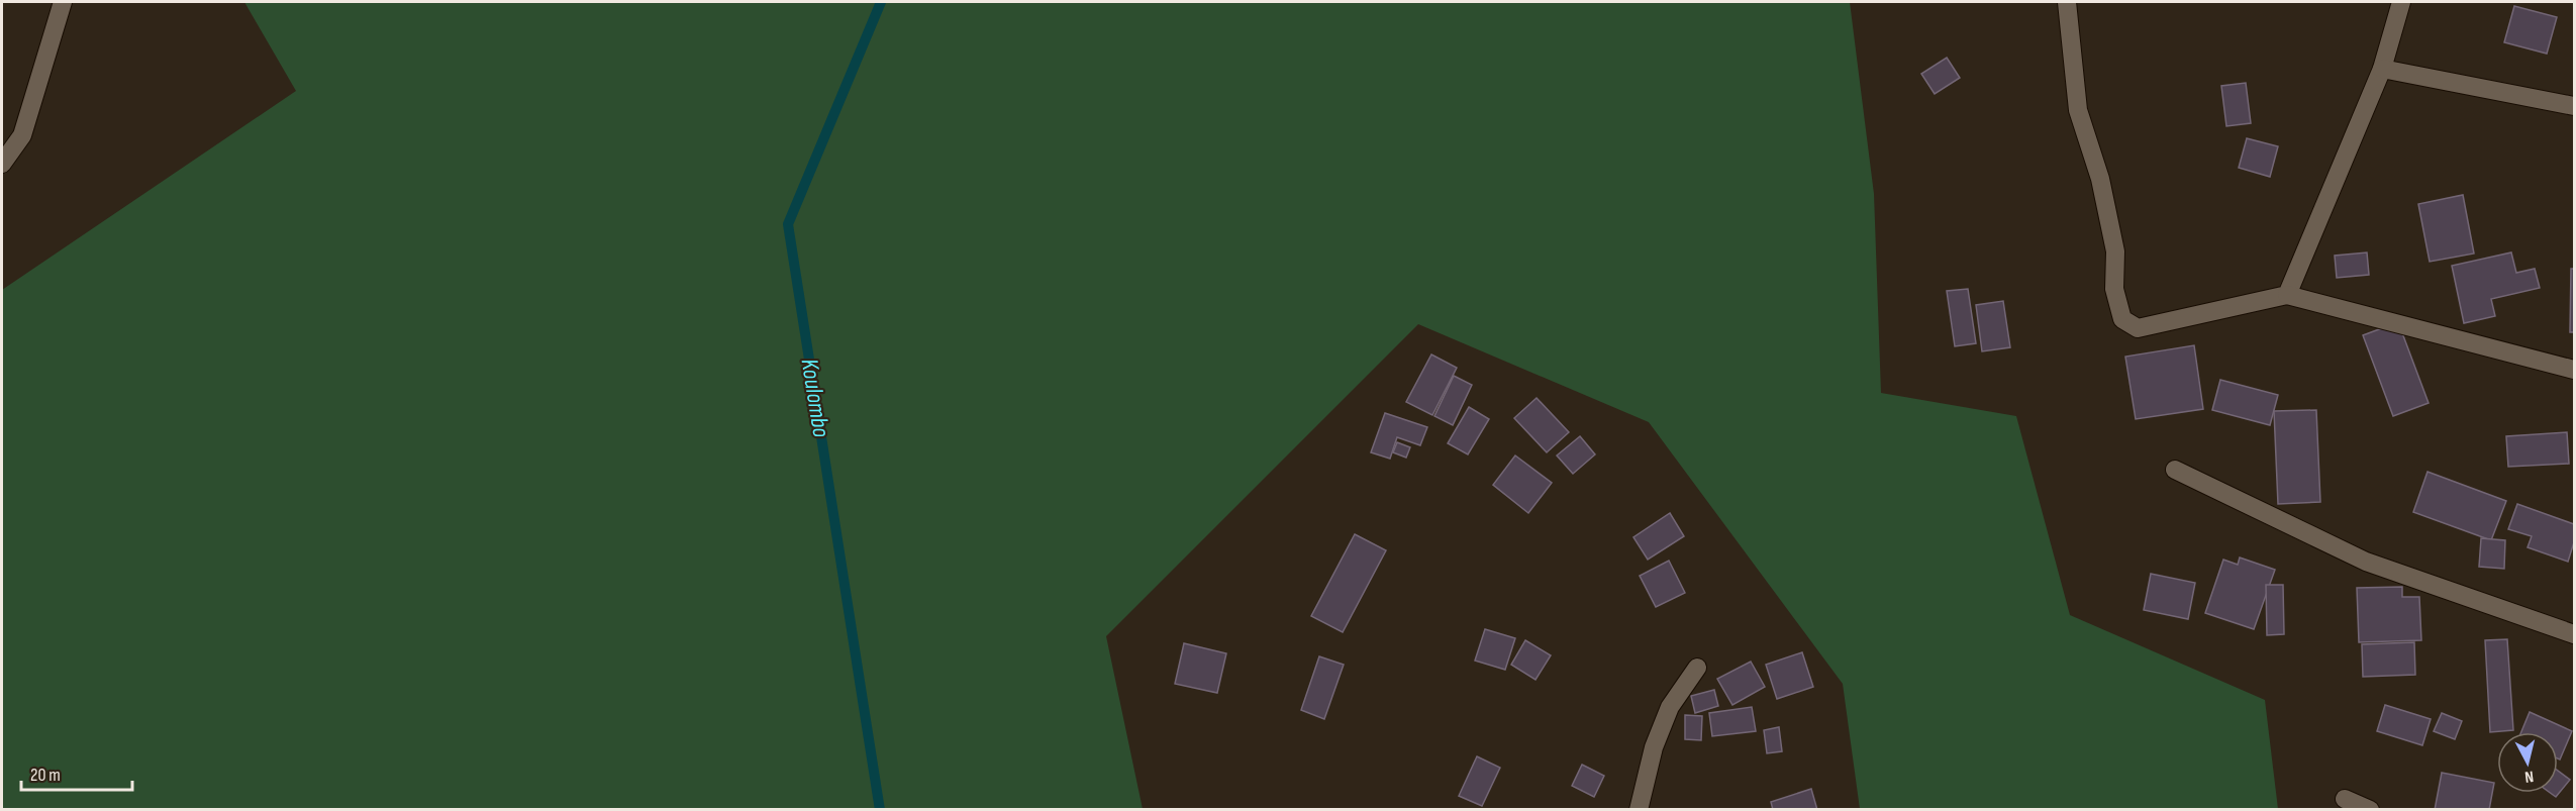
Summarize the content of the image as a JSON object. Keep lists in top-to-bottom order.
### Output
{
  "water": ["Koulombo"],
  "scale_bar": "20 m",
  "north": "bottom"
}
